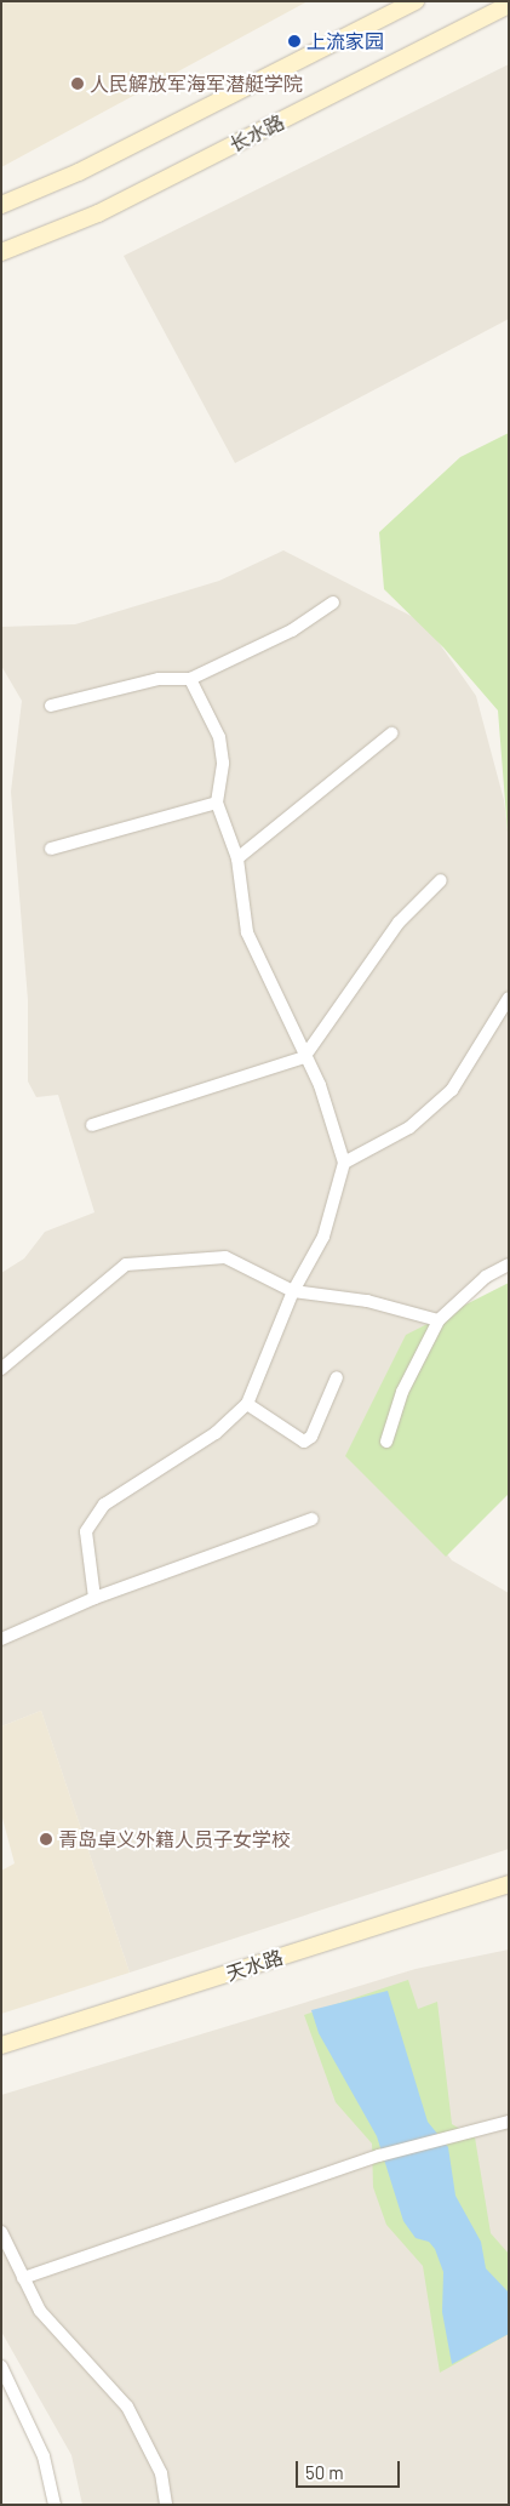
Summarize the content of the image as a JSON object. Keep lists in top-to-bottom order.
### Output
{
  "streets": {
    "main road": ["长水路", "天水路"]
  },
  "places": ["上流家园", "人民解放军海军潜艇学院", "青岛卓义外籍人员子女学校"],
  "scale_bar": "50 m"
}
